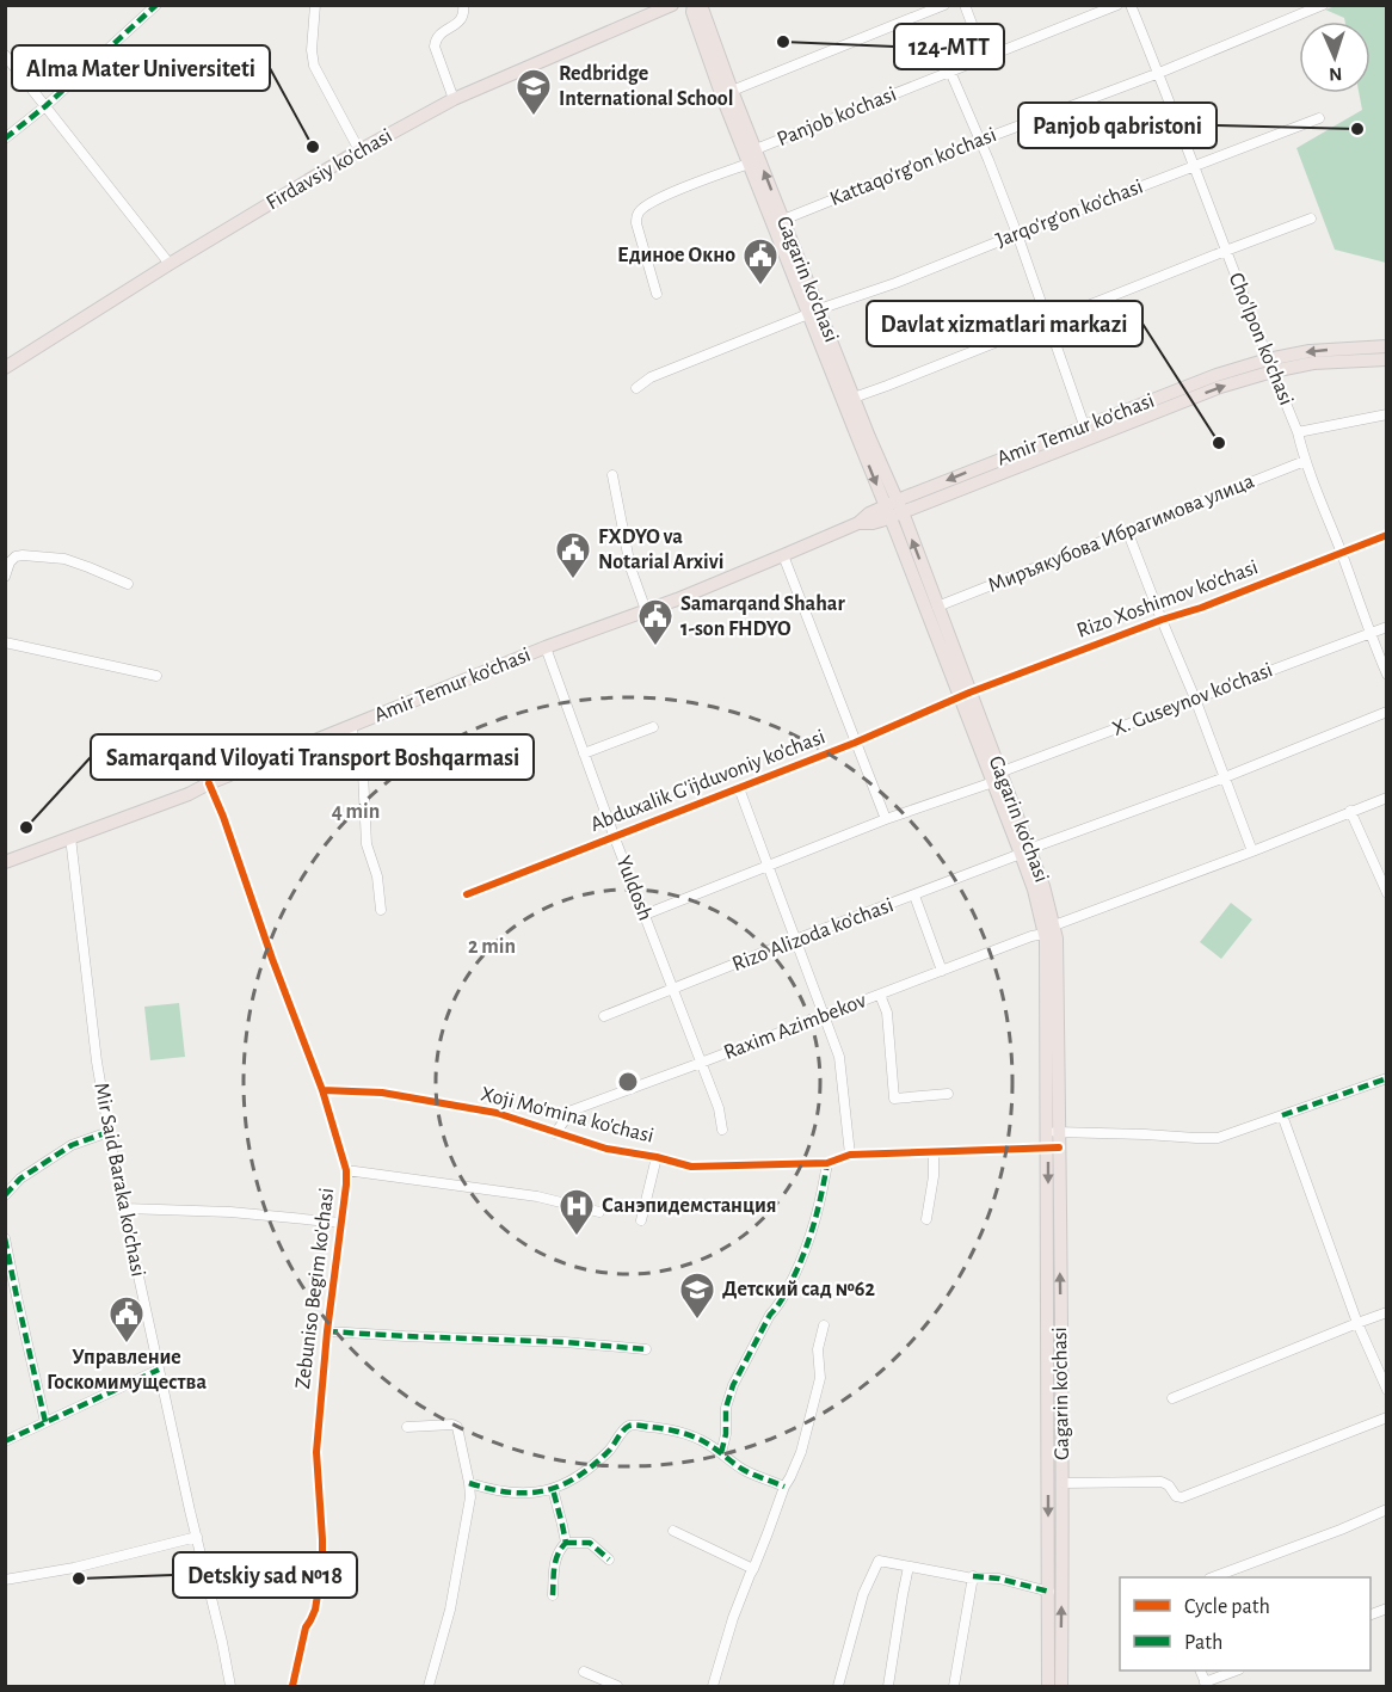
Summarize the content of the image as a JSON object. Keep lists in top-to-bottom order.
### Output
{
  "streets": {
    "main road": ["Firdavsiy ko'chasi", "Gagarin ko'chasi", "Amir Temur ko'chasi"],
    "street": [
      "Panjob ko'chasi",
      "Kattaqo'rg'on ko'chasi",
      "Jarqo'rg'on ko'chasi",
      "Cho'lpon ko'chasi",
      "Миръякубова Ибрагимова улица",
      "Rizo Xoshimov ko'chasi",
      "X. Guseynov ko'chasi",
      "Abduxalik G'ijduvoniy ko'chasi",
      "Yuldosh",
      "Rizo Alizoda ko'chasi",
      "Raxim Azimbekov",
      "Xoji Mo'mina ko'chasi",
      "Mir Said Baraka ko'chasi",
      "Zebuniso Begim ko'chasi"
    ]
  },
  "crossings": [
    ["Panjob ko'chasi", "Gagarin ko'chasi"],
    ["Kattaqo'rg'on ko'chasi", "Gagarin ko'chasi"],
    ["Kattaqo'rg'on ko'chasi", "Cho'lpon ko'chasi"],
    ["Jarqo'rg'on ko'chasi", "Gagarin ko'chasi"],
    ["Jarqo'rg'on ko'chasi", "Cho'lpon ko'chasi"],
    ["Gagarin ko'chasi", "Amir Temur ko'chasi"],
    ["Gagarin ko'chasi", "Миръякубова Ибрагимова улица"],
    ["Gagarin ko'chasi", "Rizo Xoshimov ko'chasi"],
    ["Gagarin ko'chasi", "X. Guseynov ko'chasi"],
    ["Gagarin ko'chasi", "Abduxalik G'ijduvoniy ko'chasi"],
    ["Gagarin ko'chasi", "Rizo Alizoda ko'chasi"],
    ["Gagarin ko'chasi", "Raxim Azimbekov"],
    ["Gagarin ko'chasi", "Xoji Mo'mina ko'chasi"],
    ["Cho'lpon ko'chasi", "Amir Temur ko'chasi"],
    ["Cho'lpon ko'chasi", "Миръякубова Ибрагимова улица"],
    ["Cho'lpon ko'chasi", "Rizo Xoshimov ko'chasi"],
    ["Cho'lpon ko'chasi", "X. Guseynov ko'chasi"],
    ["Amir Temur ko'chasi", "Yuldosh"],
    ["Amir Temur ko'chasi", "Mir Said Baraka ko'chasi"],
    ["Amir Temur ko'chasi", "Zebuniso Begim ko'chasi"],
    ["Rizo Xoshimov ko'chasi", "Abduxalik G'ijduvoniy ko'chasi"],
    ["X. Guseynov ko'chasi", "Yuldosh"],
    ["Abduxalik G'ijduvoniy ko'chasi", "Yuldosh"],
    ["Yuldosh", "Rizo Alizoda ko'chasi"],
    ["Yuldosh", "Raxim Azimbekov"],
    ["Raxim Azimbekov", "Xoji Mo'mina ko'chasi"],
    ["Xoji Mo'mina ko'chasi", "Zebuniso Begim ko'chasi"]
  ],
  "places": {
    "other": [
      "124-MTT",
      "Panjob qabristoni",
      "Alma Mater Universiteti",
      "Davlat xizmatlari markazi",
      "Samarqand Viloyati Transport Boshqarmasi",
      "Detskiy sad №18"
    ],
    "school or university": ["Redbridge International School", "Детский сад №62"],
    "public building": [
      "Единое Окно",
      "FXDYO va Notarial Arxivi",
      "Samarqand Shahar 1-son FHDYO",
      "Управление Госкомимущества"
    ],
    "hospital": ["Санэпидемстанция"]
  },
  "legend": ["Cycle path", "Path"],
  "north": "bottom",
  "rings": ["4 min", "2 min"]
}
